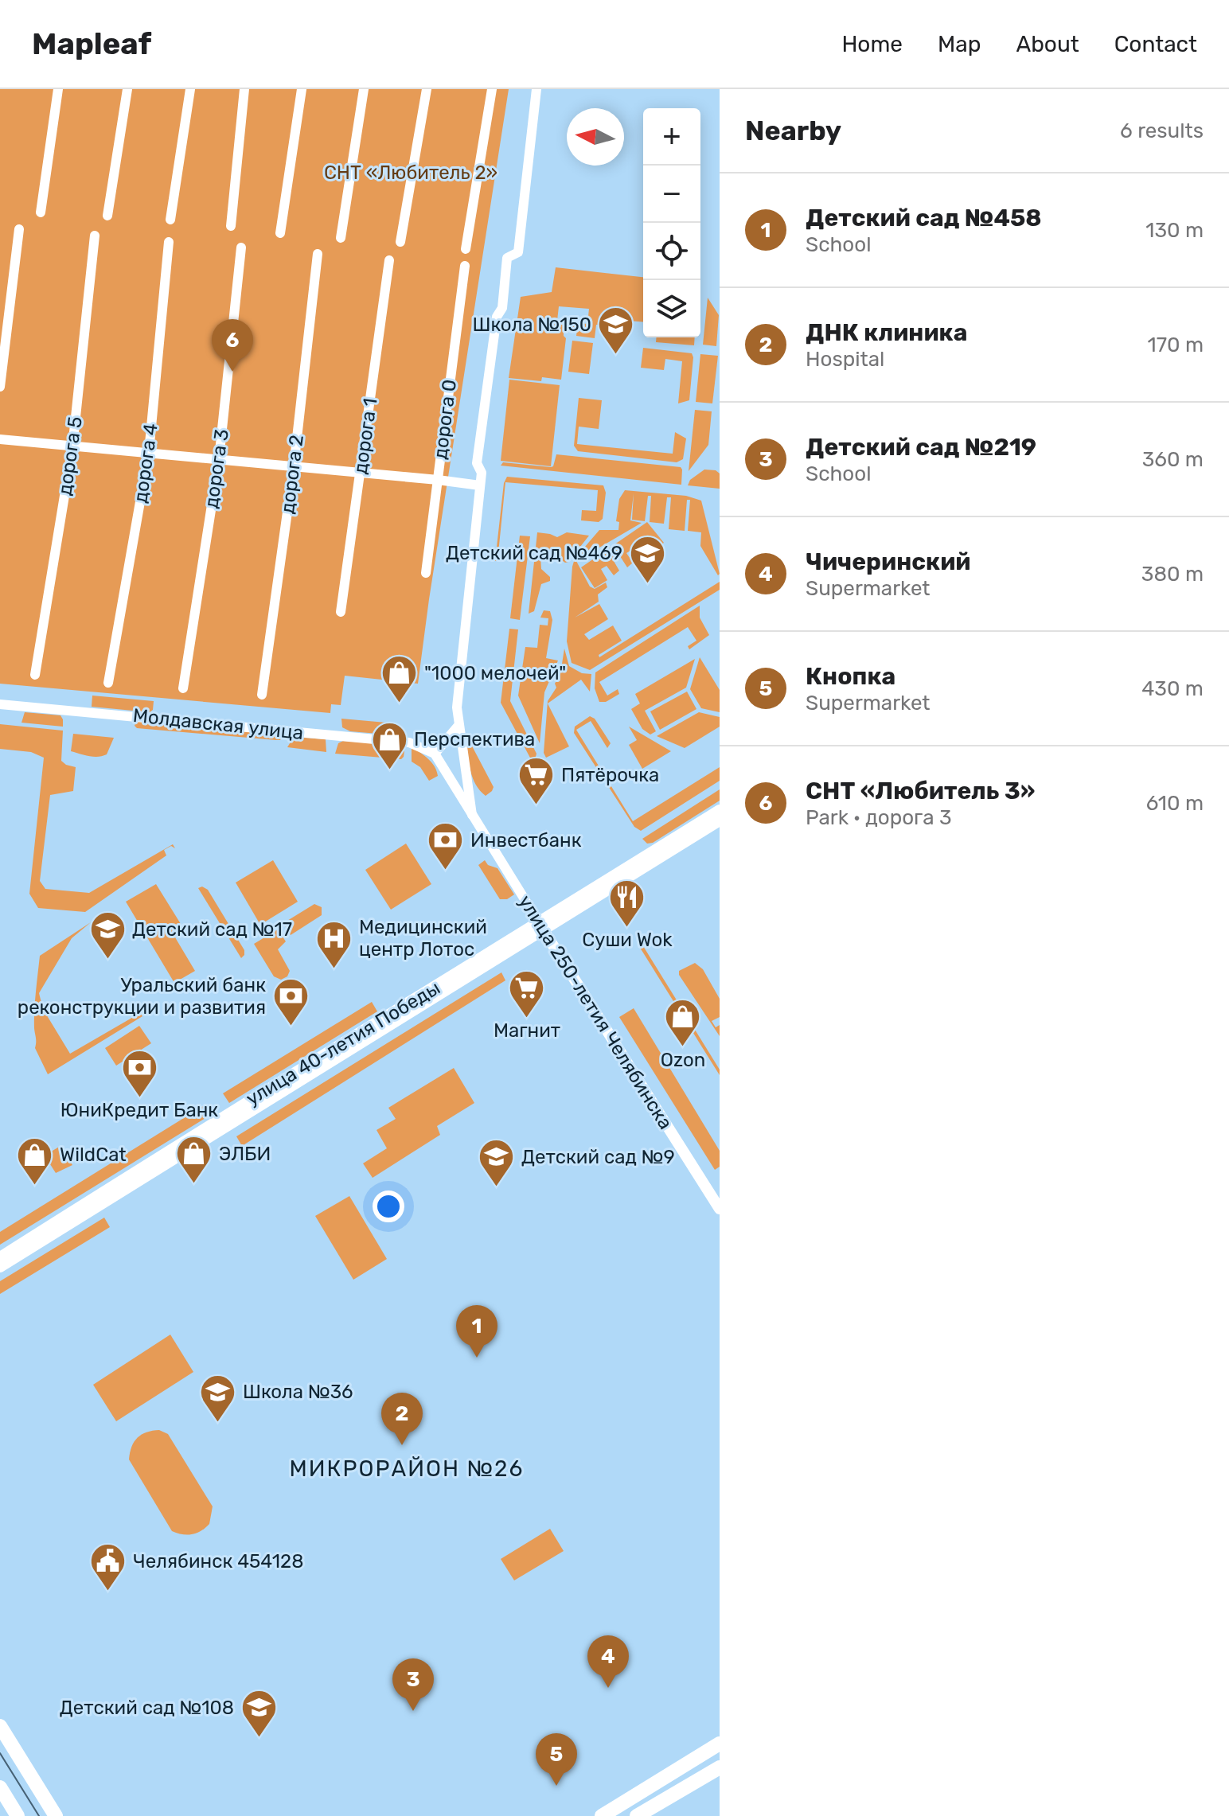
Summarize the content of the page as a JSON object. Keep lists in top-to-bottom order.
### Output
{
  "streets": {
    "street": [
      "дорога 0",
      "дорога 1",
      "дорога 5",
      "дорога 4",
      "дорога 3",
      "дорога 2",
      "Молдавская улица",
      "улица 250-летия Челябинска",
      "улица 40-летия Победы"
    ]
  },
  "crossings": [
    ["Молдавская улица", "улица 250-летия Челябинска"],
    ["улица 250-летия Челябинска", "улица 40-летия Победы"]
  ],
  "districts": ["МИКРОРАЙОН №26"],
  "parks": ["СНТ «Любитель 2»"],
  "places": {
    "school or university": [
      "Школа №150",
      "Детский сад №469",
      "Детский сад №17",
      "Детский сад №9",
      "Школа №36",
      "Детский сад №108"
    ],
    "shop": [
      "\"1000 мелочей\"",
      "Перспектива",
      "Ozon",
      "ЭЛБИ",
      "WildCat"
    ],
    "supermarket": ["Пятёрочка", "Магнит"],
    "bank": ["Инвестбанк", "Уральский банк реконструкции и развития", "ЮниКредит Банк"],
    "restaurant": ["Суши Wok"],
    "hospital": ["Медицинский центр Лотос"],
    "public building": ["Челябинск 454128"]
  },
  "north": "left",
  "page": {
    "header": "Mapleaf",
    "nav": [
      "Home",
      "Map",
      "About",
      "Contact"
    ],
    "heading": ["Nearby", "6 results"],
    "map_buttons": ["+", "−"],
    "list": [
      {
        "mark": "1",
        "name": "Детский сад №458",
        "note": "School",
        "value": "130 m"
      },
      {
        "mark": "2",
        "name": "ДНК клиника",
        "note": "Hospital",
        "value": "170 m"
      },
      {
        "mark": "3",
        "name": "Детский сад №219",
        "note": "School",
        "value": "360 m"
      },
      {
        "mark": "4",
        "name": "Чичеринский",
        "note": "Supermarket",
        "value": "380 m"
      },
      {
        "mark": "5",
        "name": "Кнопка",
        "note": "Supermarket",
        "value": "430 m"
      },
      {
        "mark": "6",
        "name": "СНТ «Любитель 3»",
        "note": "Park · дорога 3",
        "value": "610 m"
      }
    ],
    "pins": [
      "6",
      "1",
      "2",
      "4",
      "3",
      "5"
    ]
  }
}
